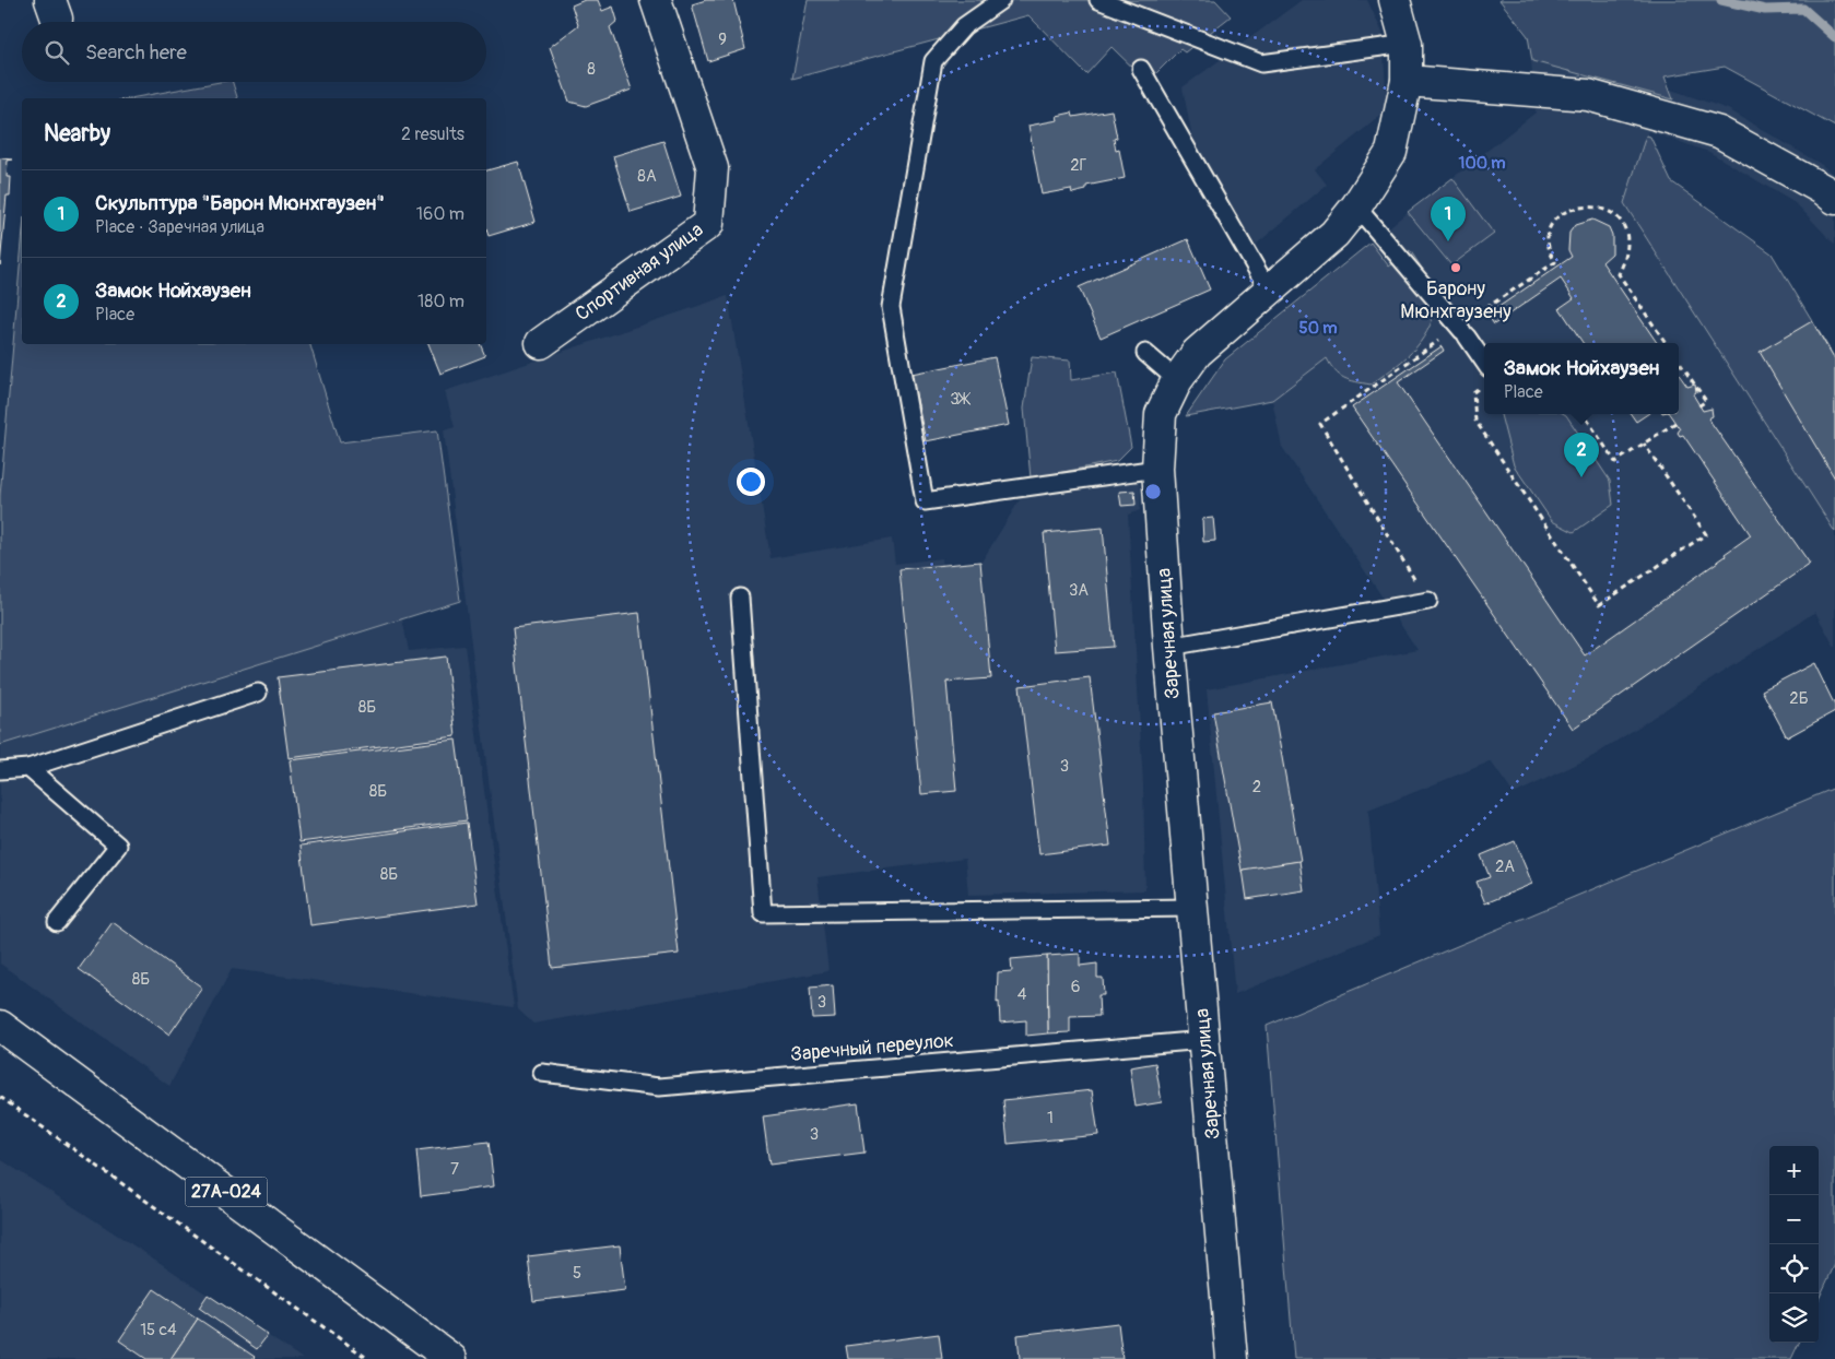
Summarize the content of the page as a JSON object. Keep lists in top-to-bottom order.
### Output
{
  "streets": {
    "main road": ["Спортивная улица", "Заречная улица", "27А-024"],
    "lane": ["Заречный переулок"]
  },
  "crossings": [
    ["Заречная улица", "Заречный переулок"]
  ],
  "places": ["Барону Мюнхгаузену"],
  "house_numbers": [
    "9",
    "8",
    "2Г",
    "8А",
    "3Ж",
    "3А",
    "2Б",
    "8Б",
    "3",
    "2",
    "8Б",
    "2А",
    "8Б",
    "8Б",
    "6",
    "4",
    "3",
    "1",
    "3",
    "7",
    "5",
    "15 с4"
  ],
  "page": {
    "search": "Search here",
    "heading": ["Nearby", "2 results"],
    "list": [
      {
        "mark": "1",
        "name": "Скульптура \"Барон Мюнхгаузен\"",
        "note": "Place · Заречная улица",
        "value": "160 m"
      },
      {
        "mark": "2",
        "name": "Замок Нойхаузен",
        "note": "Place",
        "value": "180 m"
      }
    ],
    "pins": ["1", "2"],
    "popup": ["Замок Нойхаузен", "Place"],
    "map_buttons": ["+", "−"]
  },
  "rings": ["100 m", "50 m"]
}
